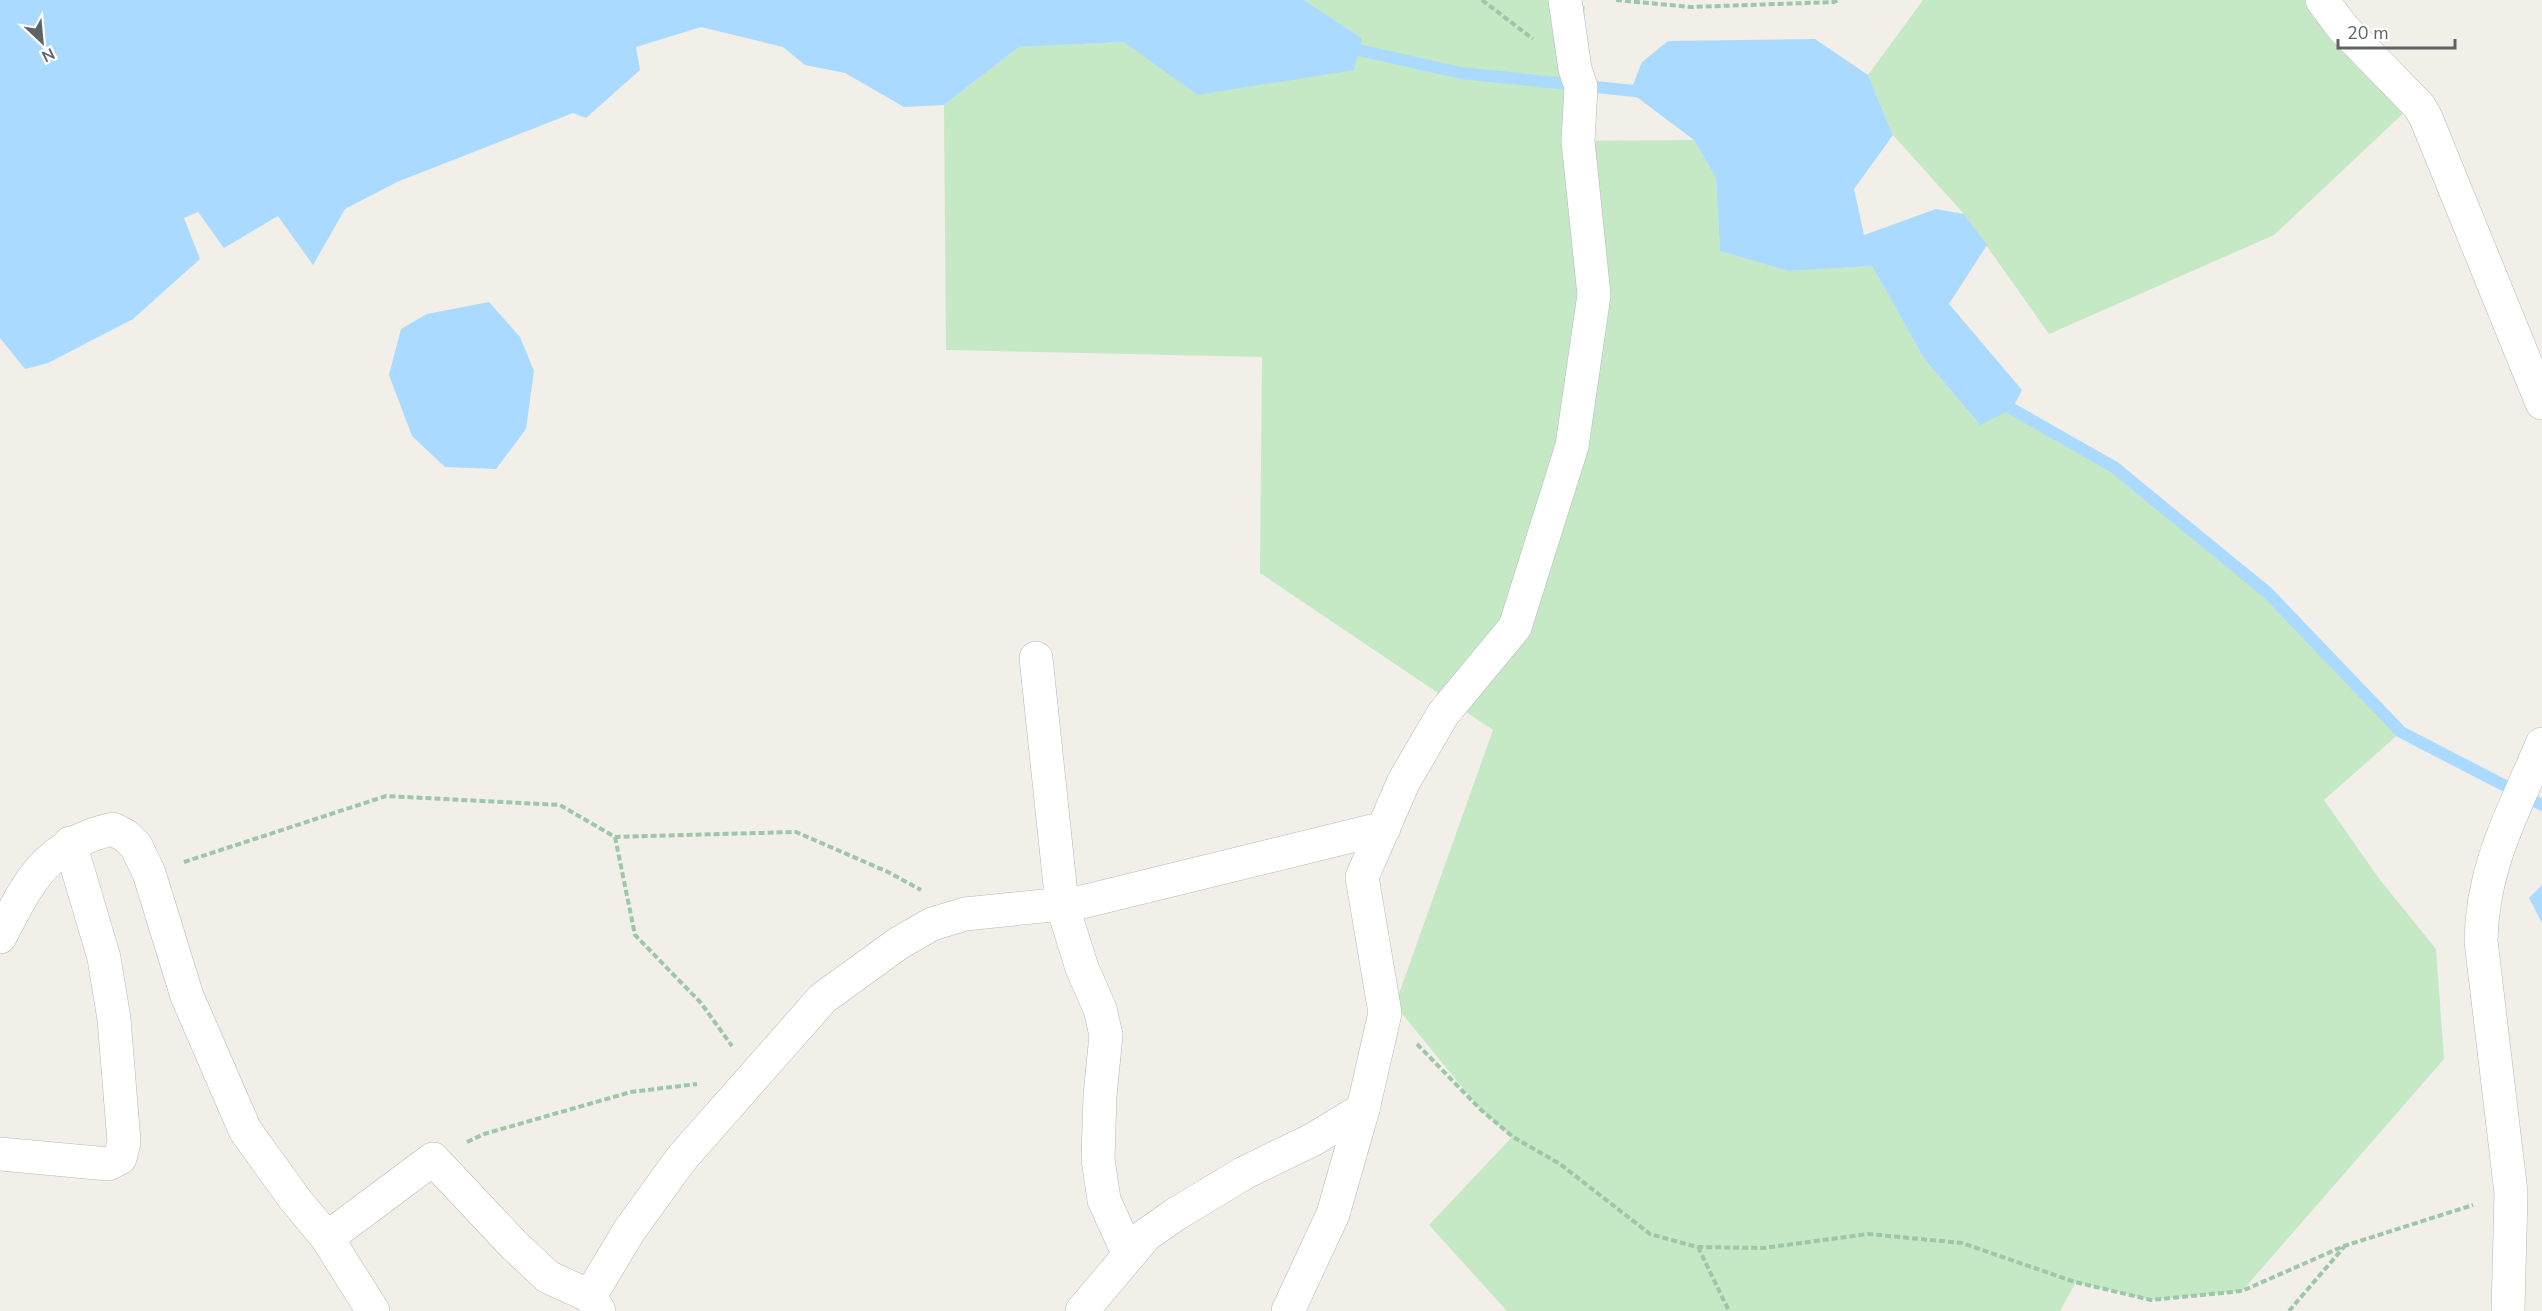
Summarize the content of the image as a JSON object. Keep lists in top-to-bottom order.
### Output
{
  "scale_bar": "20 m",
  "north": "bottom right"
}
